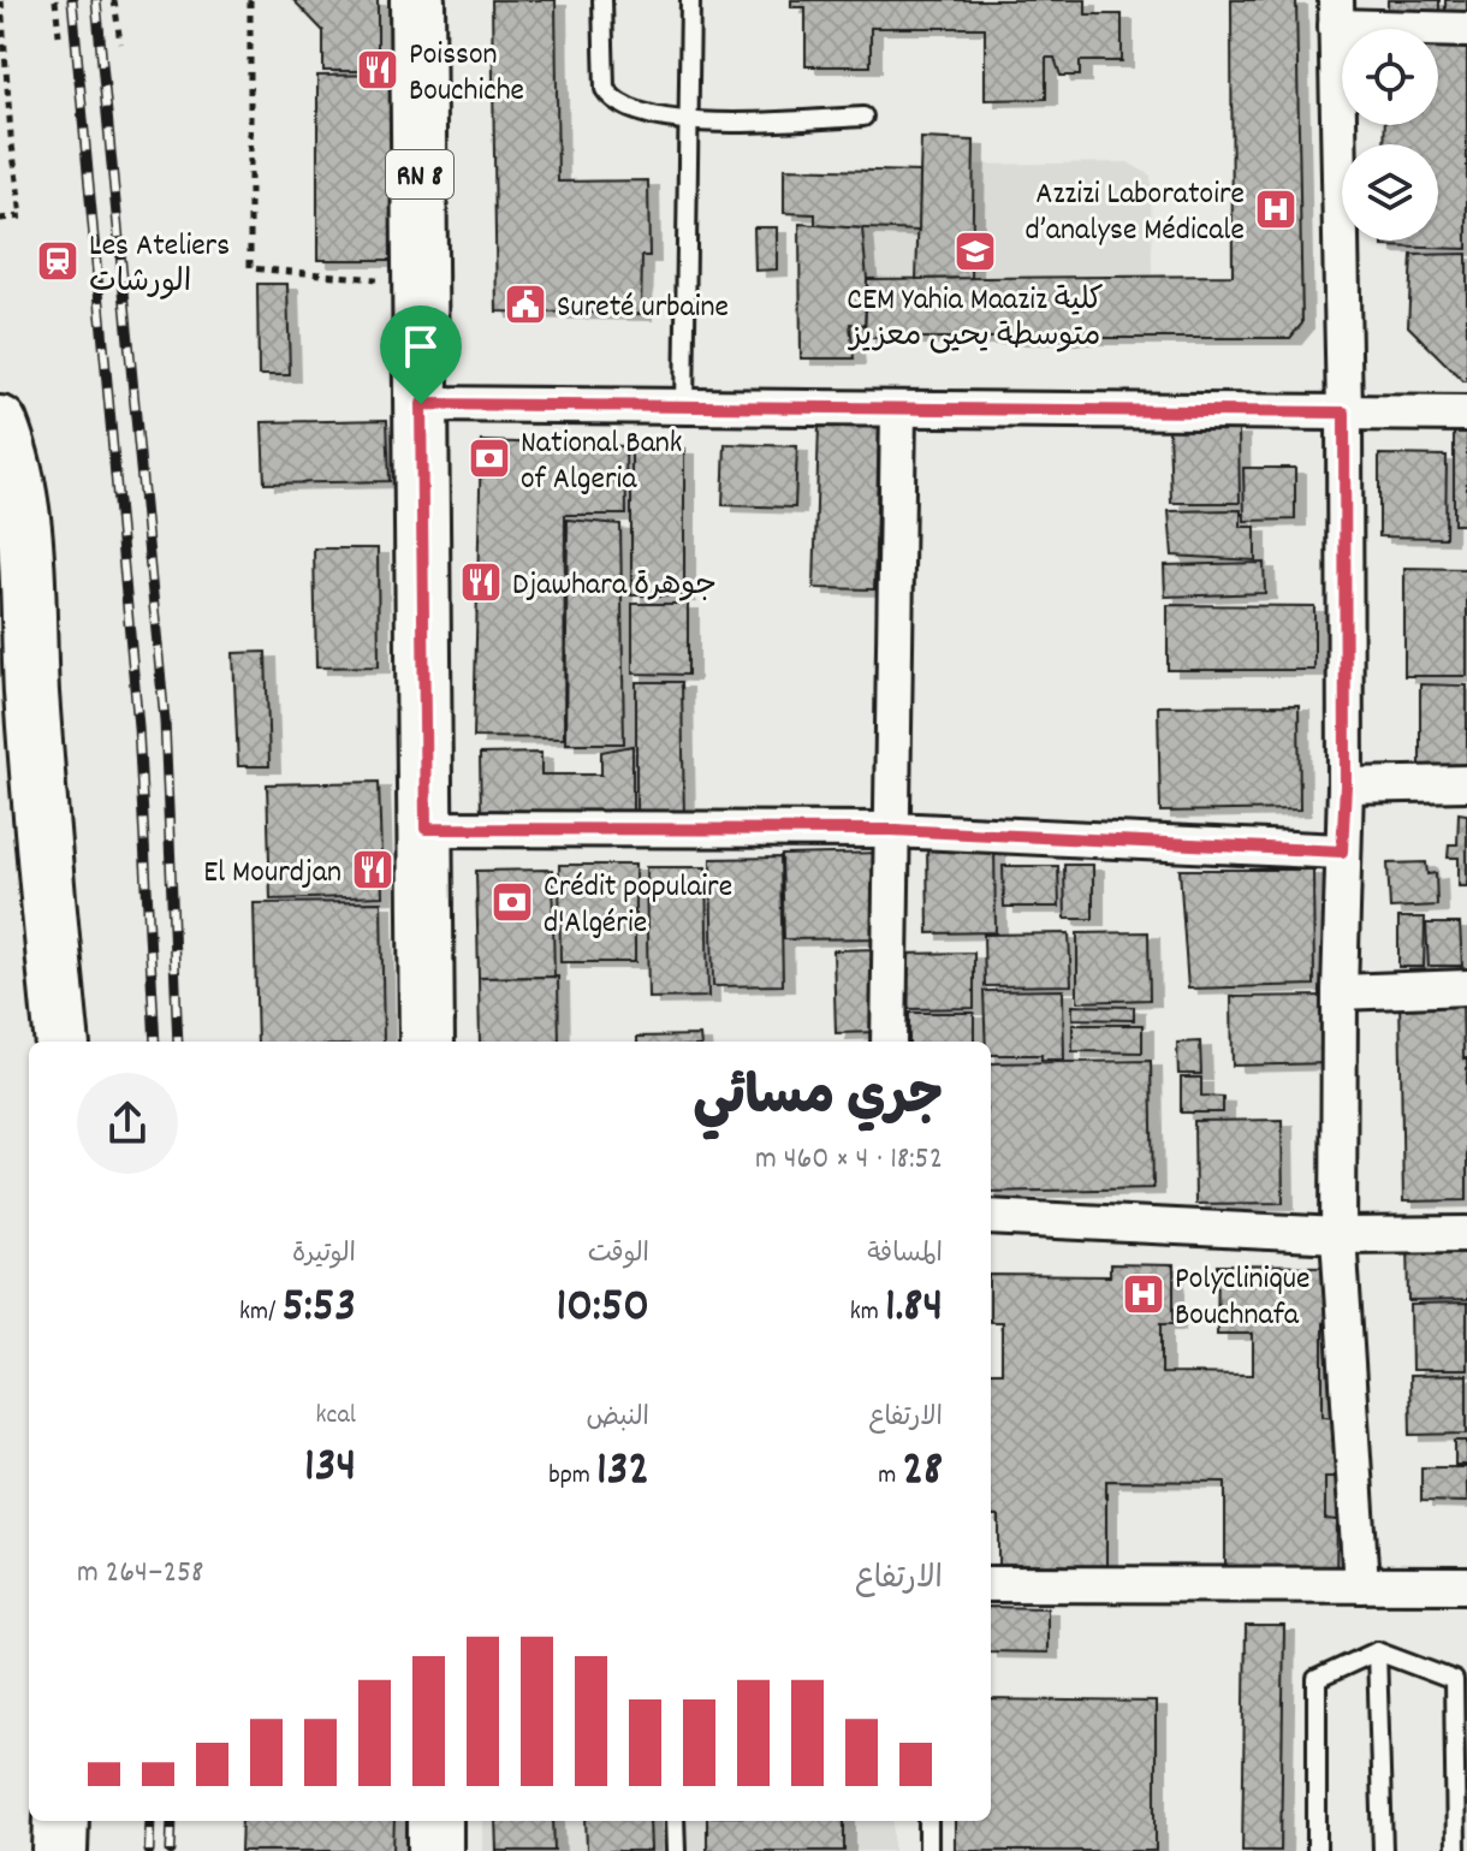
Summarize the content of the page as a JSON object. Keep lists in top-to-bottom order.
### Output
{
  "streets": {
    "main road": ["RN 8"]
  },
  "places": {
    "restaurant": ["Poisson Bouchiche", "Djawhara جوهرة", "El Mourdjan"],
    "hospital": ["Azzizi Laboratoire d’analyse Médicale", "Polyclinique Bouchnafa"],
    "school or university": ["CEM Yahia Maaziz كلية متوسطة يحيى معزيز"],
    "station": ["Les Ateliers الورشات"],
    "public building": ["Sureté urbaine"],
    "bank": ["National Bank of Algeria", "Crédit populaire d'Algérie"]
  },
  "page": {
    "heading": ["جري مسائي", "18:52 · 4 × 460 m"],
    "stats": [
      ["المسافة", "1.84 km"],
      ["الوقت", "10:50"],
      ["الوتيرة", "5:53 /km"],
      ["الارتفاع", "28 m"],
      ["النبض", "132 bpm"],
      ["kcal", "134"]
    ],
    "chart": ["الارتفاع", "258–264 m"]
  }
}
